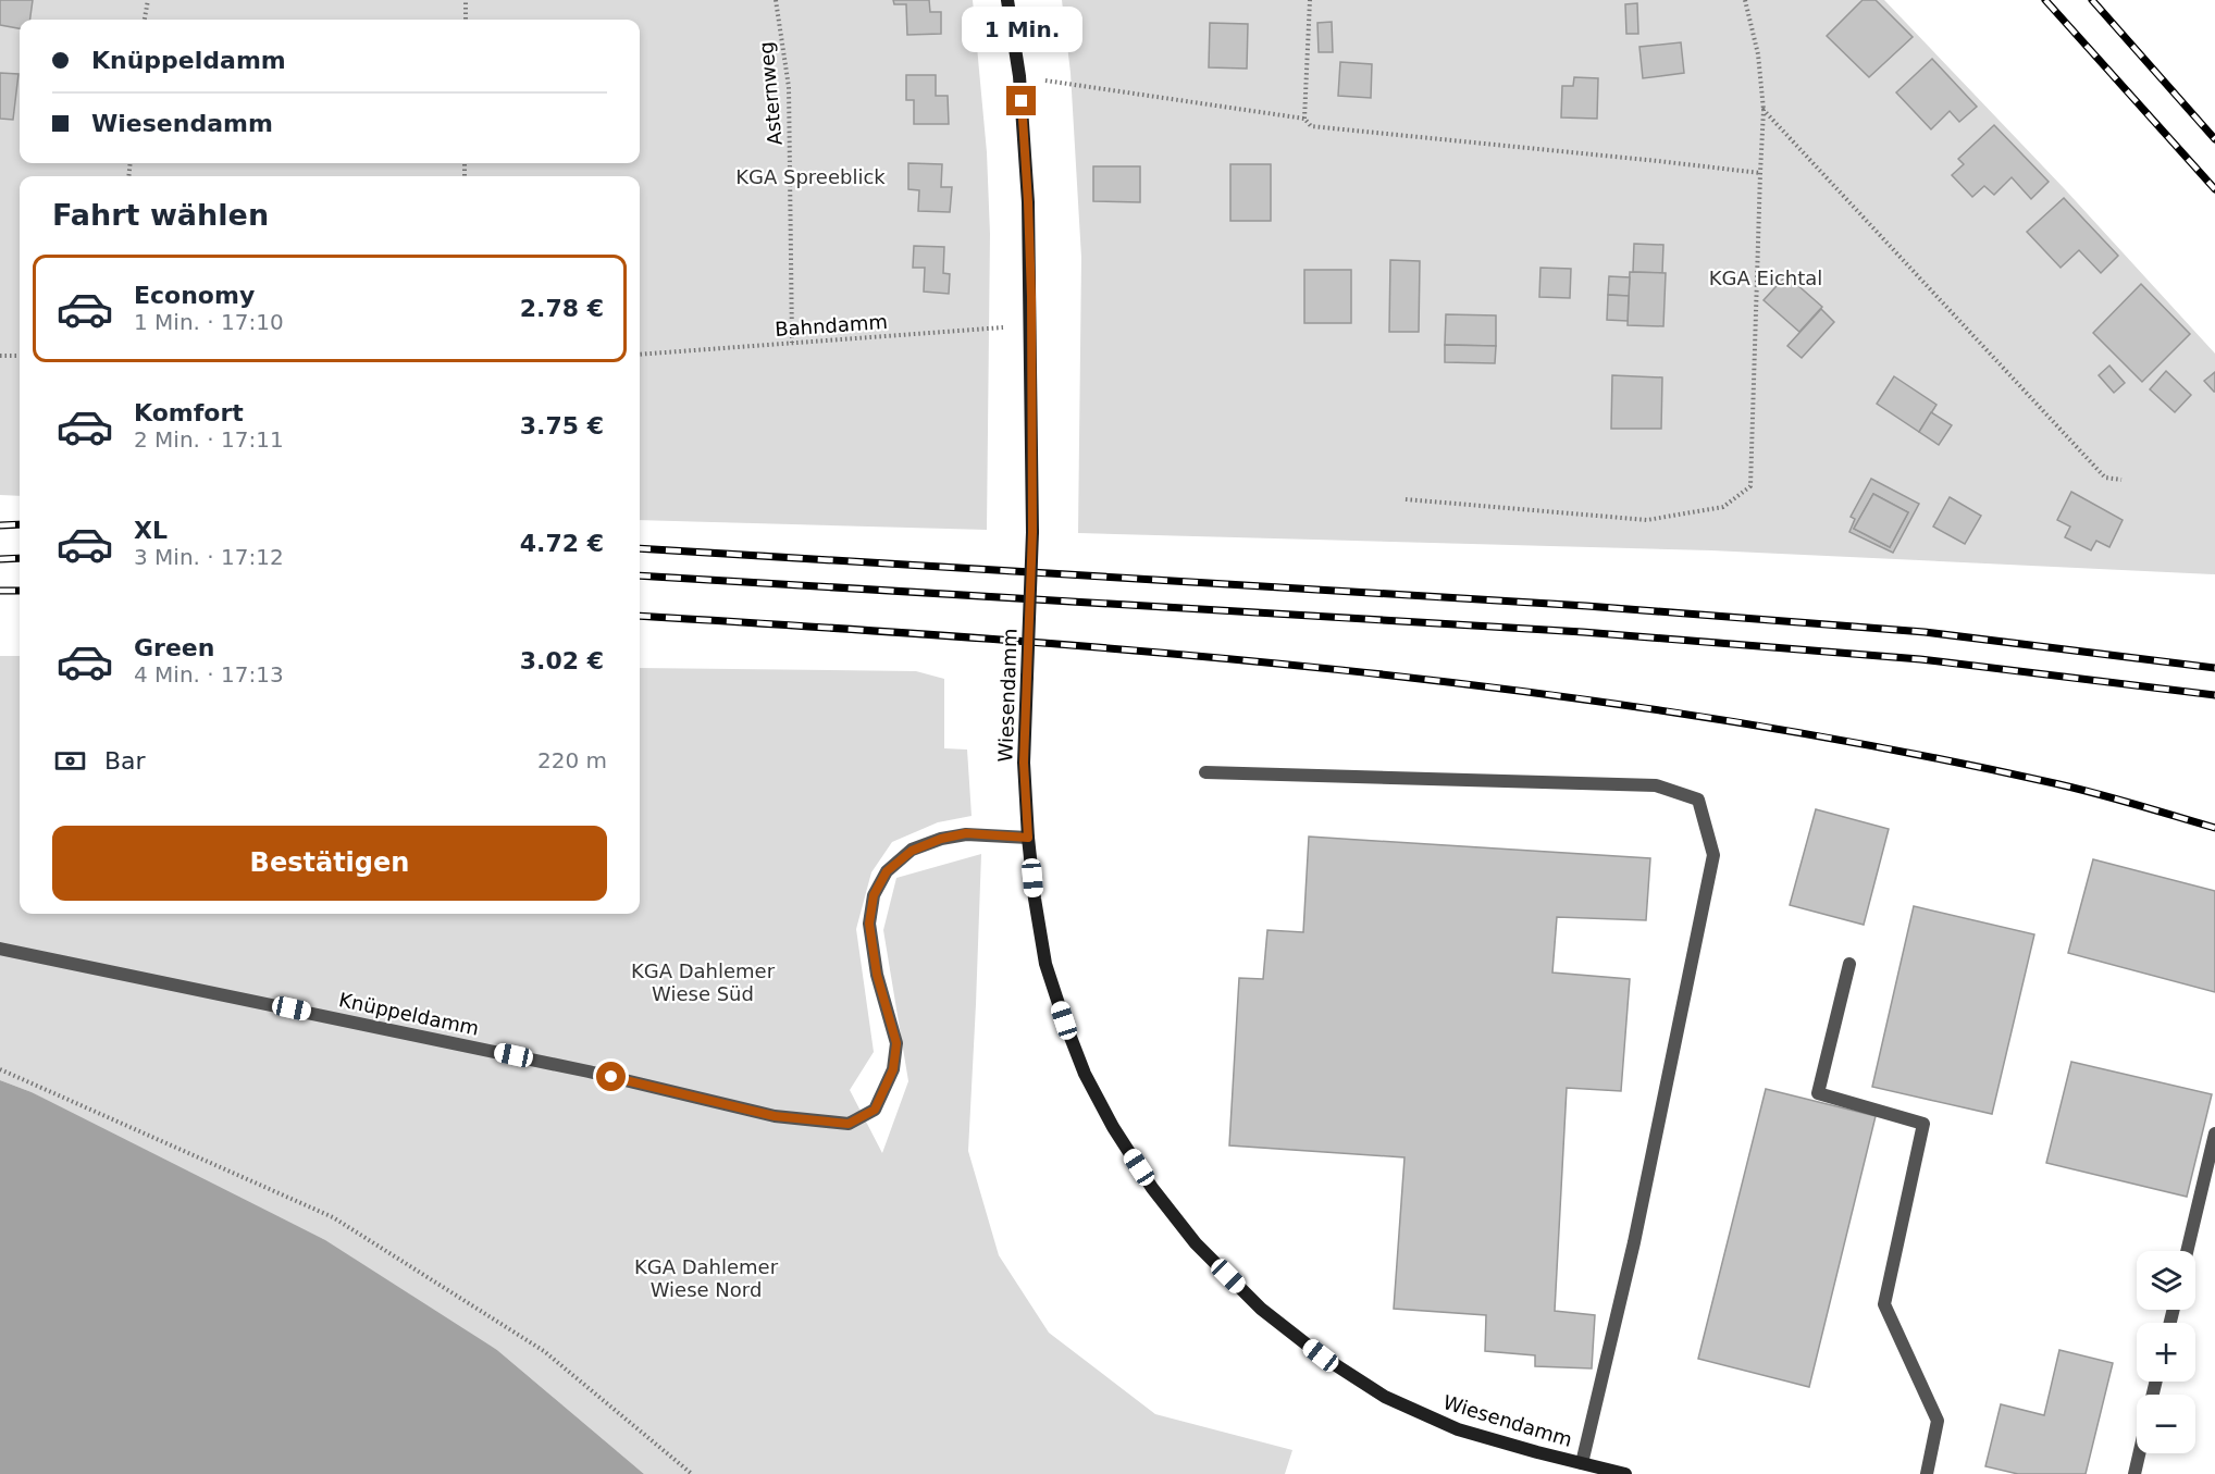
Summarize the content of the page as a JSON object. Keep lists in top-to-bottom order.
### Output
{
  "streets": {
    "street": ["Wiesendamm"],
    "lane": ["Knüppeldamm"],
    "path": ["Asternweg", "Bahndamm"]
  },
  "crossings": [
    ["Asternweg", "Bahndamm"],
    ["Bahndamm", "Wiesendamm"],
    ["Wiesendamm", "Knüppeldamm"]
  ],
  "parks": [
    "KGA Spreeblick",
    "KGA Eichtal",
    "KGA Dahlemer Wiese Süd",
    "KGA Dahlemer Wiese Nord"
  ],
  "page": {
    "bubble": "1 Min.",
    "banner": ["Knüppeldamm", "Wiesendamm"],
    "heading": "Fahrt wählen",
    "list": [
      {
        "name": "Economy",
        "note": "1 Min. · 17:10",
        "value": "2.78 €"
      },
      {
        "name": "Komfort",
        "note": "2 Min. · 17:11",
        "value": "3.75 €"
      },
      {
        "name": "XL",
        "note": "3 Min. · 17:12",
        "value": "4.72 €"
      },
      {
        "name": "Green",
        "note": "4 Min. · 17:13",
        "value": "3.02 €"
      }
    ],
    "pay": ["Bar", "220 m"],
    "buttons": "Bestätigen",
    "map_buttons": ["+", "−"]
  }
}
